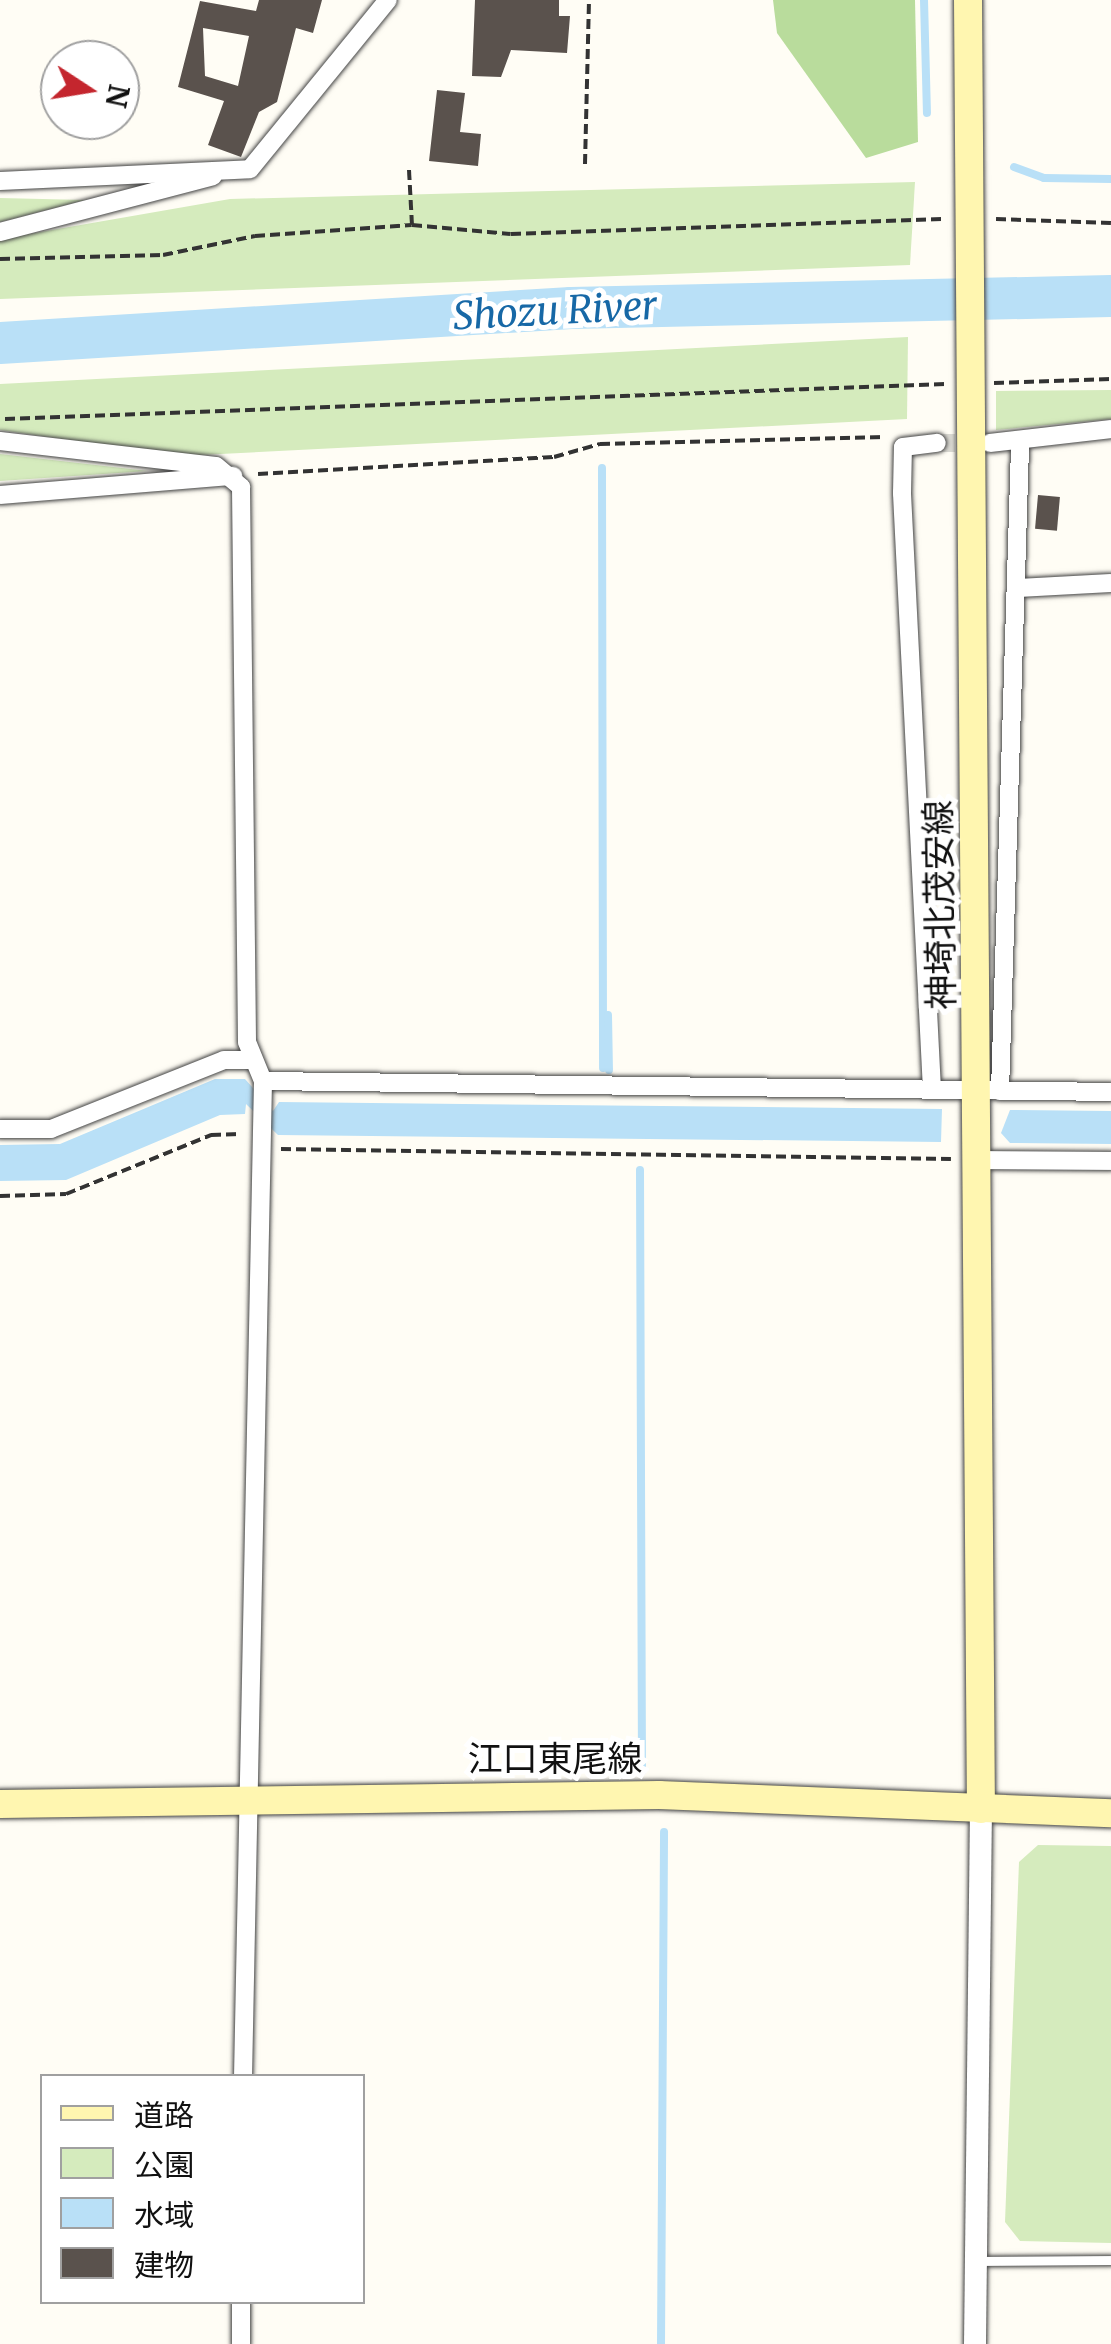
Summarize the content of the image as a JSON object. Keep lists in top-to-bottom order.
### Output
{
  "streets": {
    "main road": ["神埼北茂安線", "江口東尾線"]
  },
  "crossings": [
    ["神埼北茂安線", "江口東尾線"]
  ],
  "water": ["Shozu River"],
  "legend": [
    "道路",
    "公園",
    "水域",
    "建物"
  ],
  "north": "right"
}
